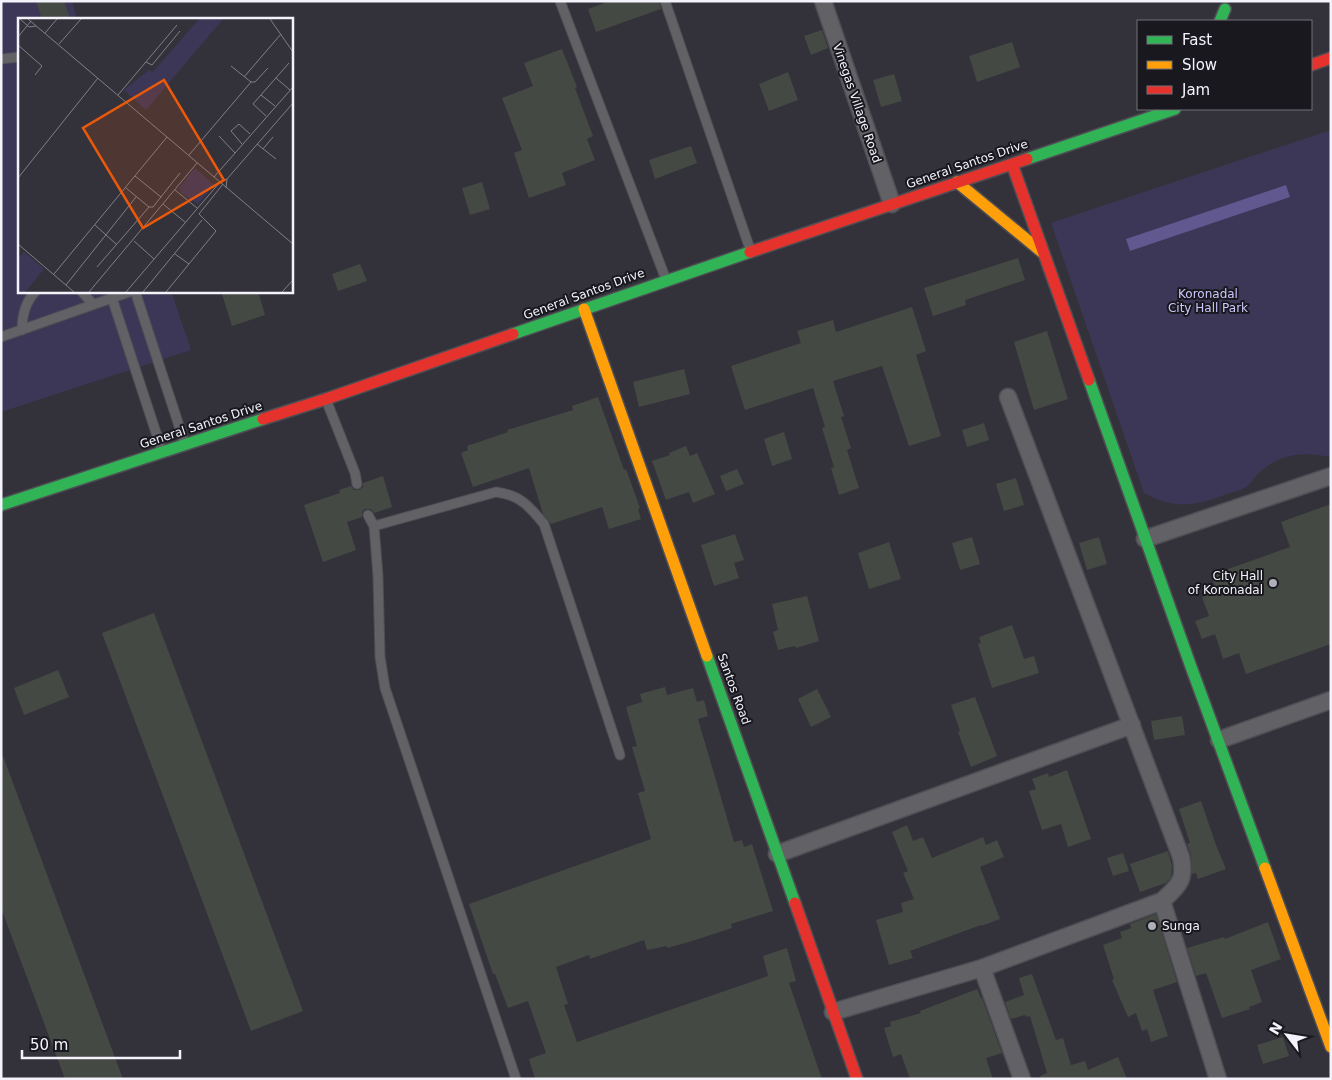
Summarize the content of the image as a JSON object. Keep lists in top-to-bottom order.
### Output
{
  "streets": {
    "main road": ["General Santos Drive", "Santos Road"],
    "street": ["Vinegas Village Road"]
  },
  "crossings": [
    ["Vinegas Village Road", "General Santos Drive"],
    ["General Santos Drive", "Santos Road"]
  ],
  "parks": ["Koronadal City Hall Park"],
  "places": ["City Hall of Koronadal", "Sunga"],
  "legend": ["Fast", "Slow", "Jam"],
  "scale_bar": "50 m",
  "north": "top left"
}
